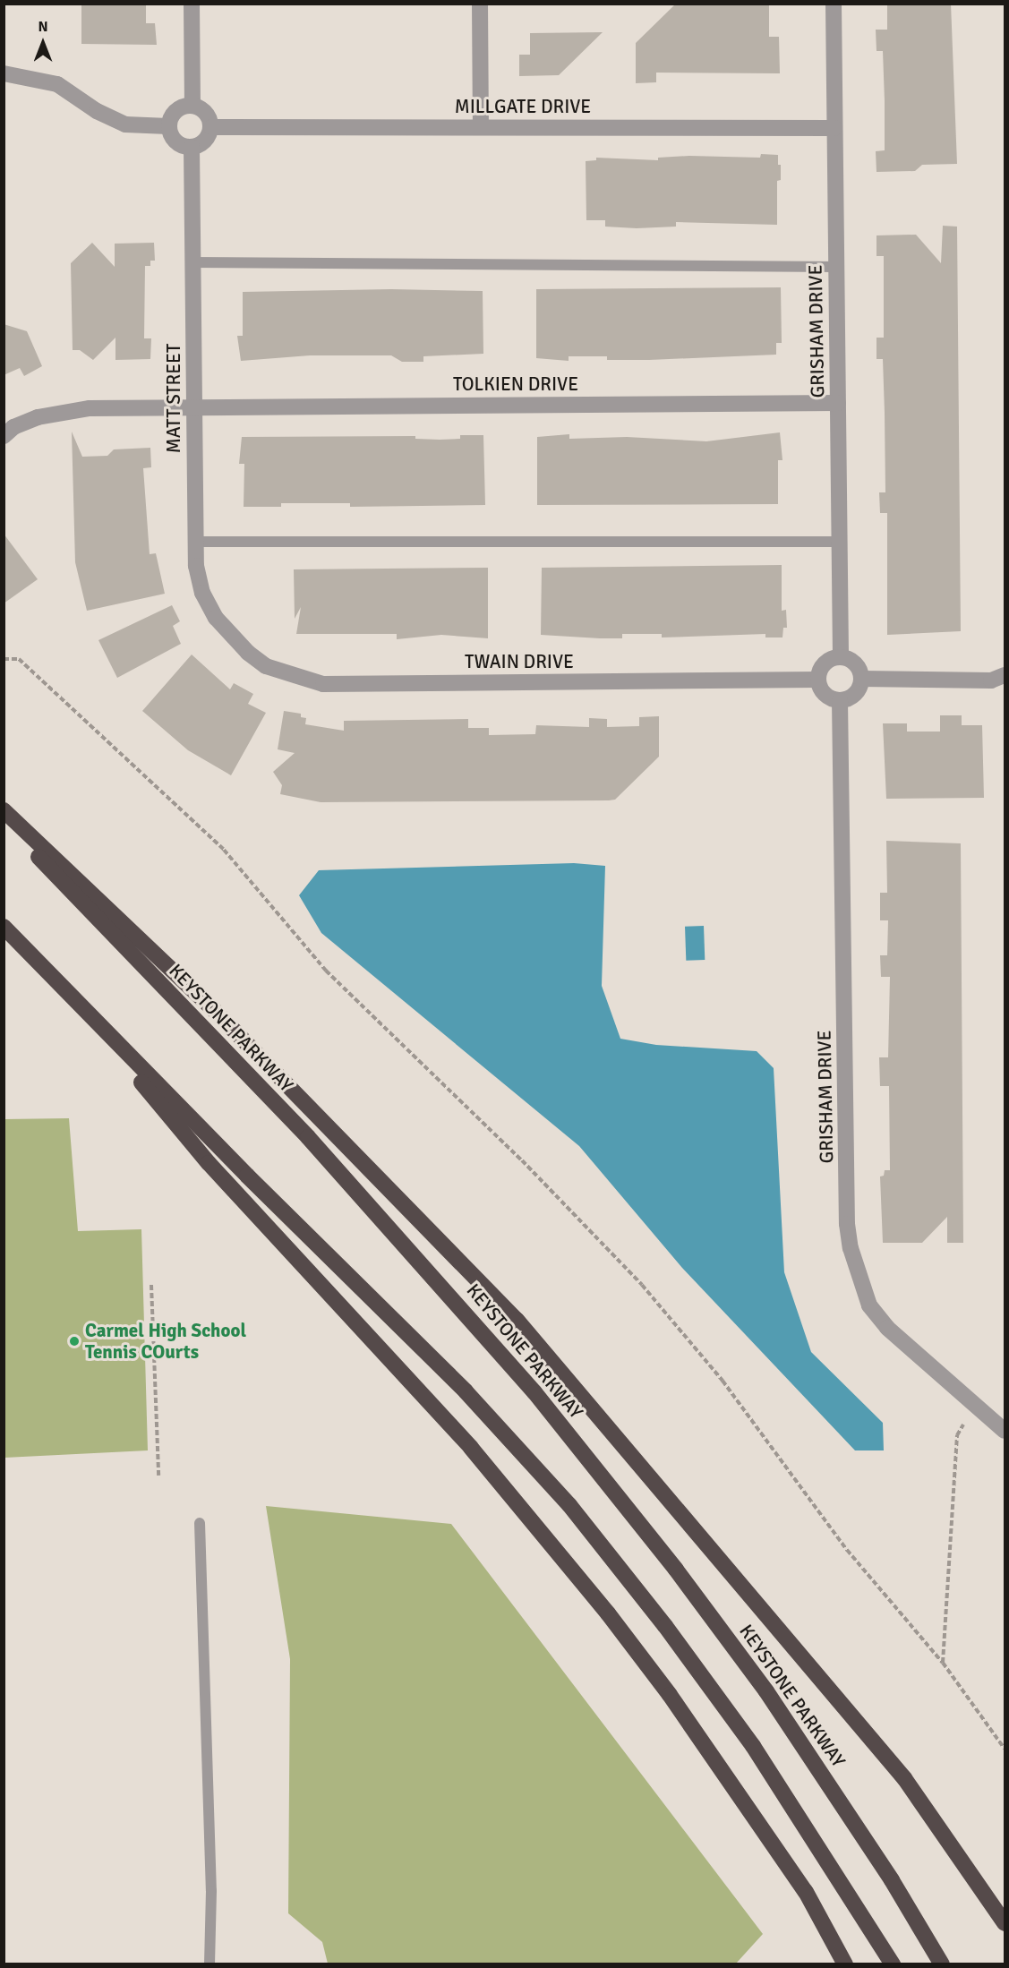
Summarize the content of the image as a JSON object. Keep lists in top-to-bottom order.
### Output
{
  "streets": {
    "highway": ["KEYSTONE PARKWAY"],
    "street": [
      "MILLGATE DRIVE",
      "GRISHAM DRIVE",
      "TOLKIEN DRIVE",
      "MATT STREET",
      "TWAIN DRIVE"
    ]
  },
  "crossings": [
    ["MILLGATE DRIVE", "GRISHAM DRIVE"],
    ["MILLGATE DRIVE", "MATT STREET"],
    ["GRISHAM DRIVE", "TOLKIEN DRIVE"],
    ["GRISHAM DRIVE", "TWAIN DRIVE"],
    ["TOLKIEN DRIVE", "MATT STREET"],
    ["MATT STREET", "TWAIN DRIVE"]
  ],
  "places": ["Carmel High School Tennis COurts"],
  "north": "top"
}
